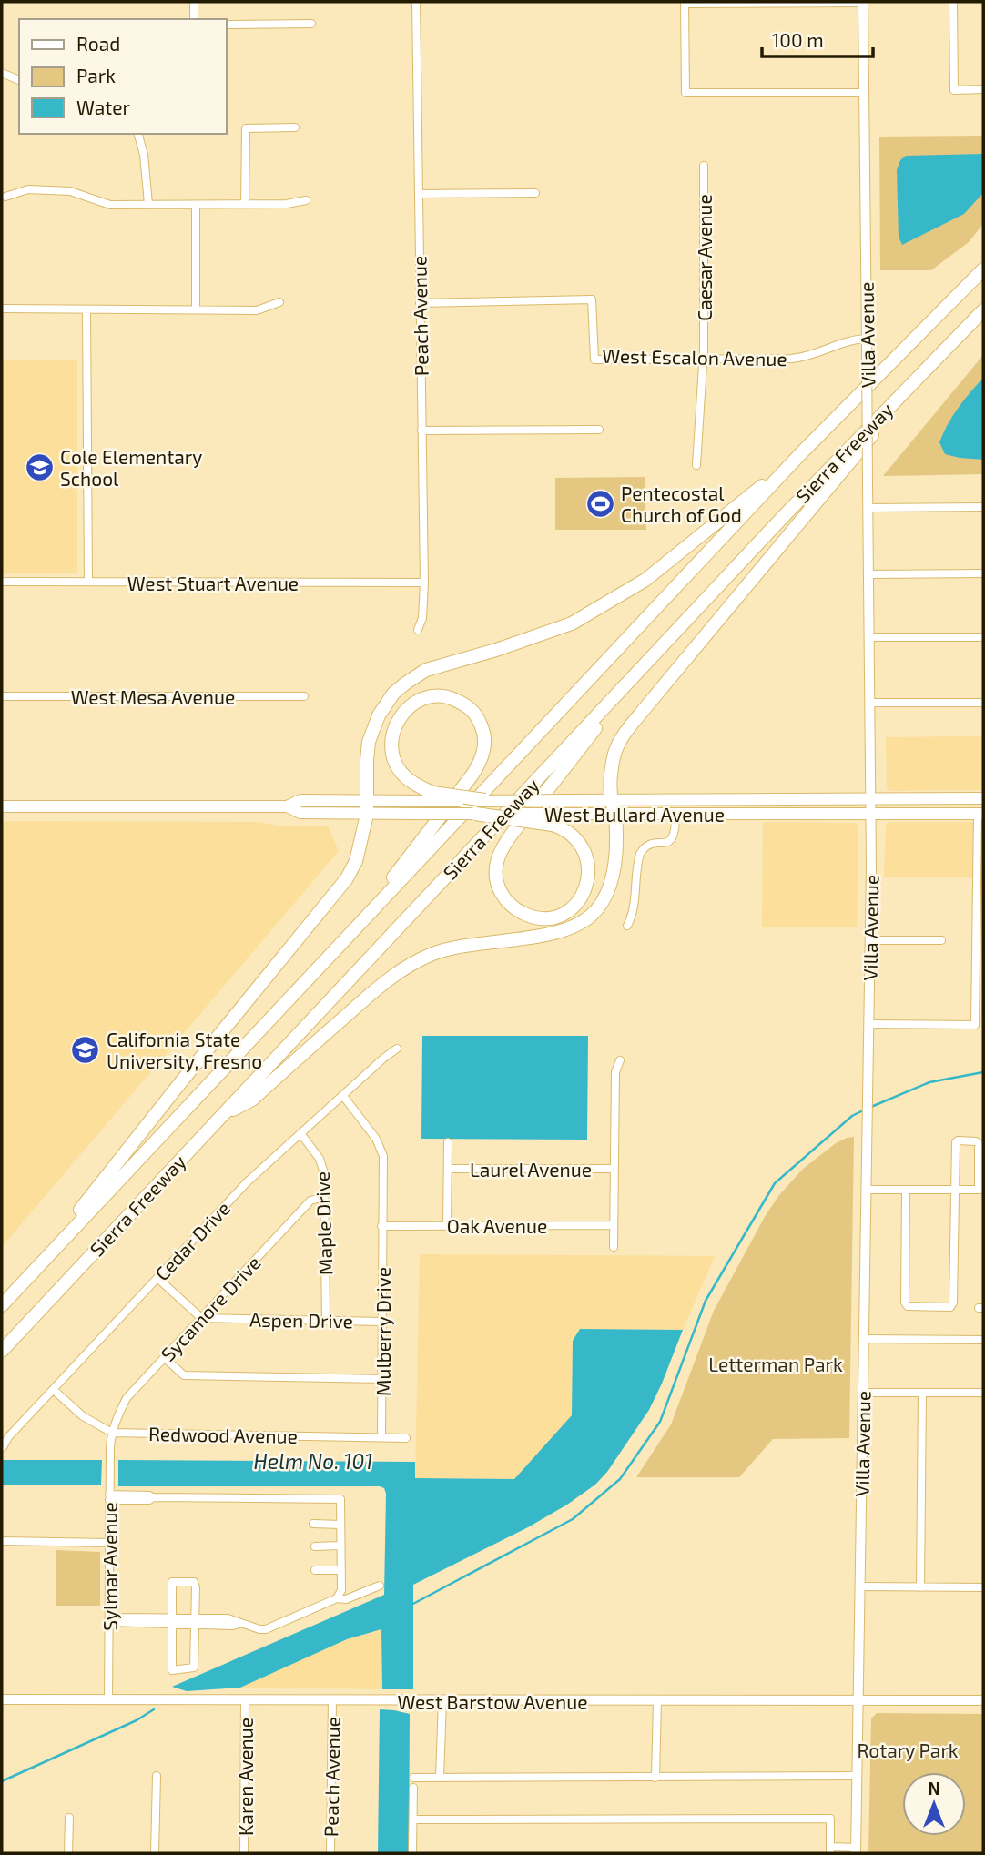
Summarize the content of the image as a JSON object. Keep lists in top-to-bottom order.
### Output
{
  "streets": {
    "highway": ["Sierra Freeway"],
    "main road": ["Villa Avenue", "West Bullard Avenue", "West Barstow Avenue"],
    "street": [
      "Caesar Avenue",
      "Peach Avenue",
      "West Escalon Avenue",
      "West Stuart Avenue",
      "West Mesa Avenue",
      "Laurel Avenue",
      "Maple Drive",
      "Oak Avenue",
      "Cedar Drive",
      "Sycamore Drive",
      "Aspen Drive",
      "Mulberry Drive",
      "Redwood Avenue",
      "Sylmar Avenue",
      "Karen Avenue"
    ]
  },
  "crossings": [
    ["Caesar Avenue", "West Escalon Avenue"],
    ["Peach Avenue", "West Escalon Avenue"],
    ["Peach Avenue", "West Stuart Avenue"],
    ["Peach Avenue", "West Barstow Avenue"],
    ["Villa Avenue", "West Escalon Avenue"],
    ["Villa Avenue", "West Bullard Avenue"],
    ["Villa Avenue", "West Barstow Avenue"],
    ["Maple Drive", "Cedar Drive"],
    ["Maple Drive", "Sycamore Drive"],
    ["Maple Drive", "Aspen Drive"],
    ["Oak Avenue", "Mulberry Drive"],
    ["Cedar Drive", "Mulberry Drive"],
    ["Sycamore Drive", "Aspen Drive"],
    ["Sycamore Drive", "Redwood Avenue"],
    ["Sycamore Drive", "Sylmar Avenue"],
    ["Aspen Drive", "Mulberry Drive"],
    ["Mulberry Drive", "Redwood Avenue"],
    ["Redwood Avenue", "Sylmar Avenue"],
    ["Sylmar Avenue", "West Barstow Avenue"],
    ["West Barstow Avenue", "Karen Avenue"]
  ],
  "water": ["Helm No. 101"],
  "parks": ["Letterman Park", "Rotary Park"],
  "places": {
    "school or university": ["Cole Elementary School", "California State University, Fresno"],
    "sports": ["Pentecostal Church of God"]
  },
  "legend": ["Road", "Park", "Water"],
  "scale_bar": "100 m",
  "north": "top"
}
